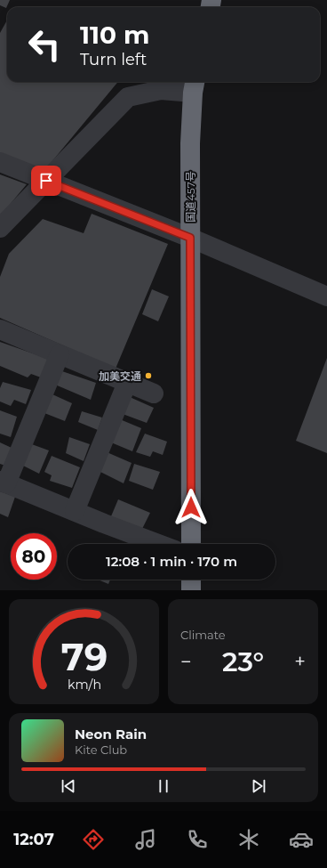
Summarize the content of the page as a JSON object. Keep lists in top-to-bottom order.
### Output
{
  "streets": {
    "highway": ["国道457号"]
  },
  "places": ["加美交通"],
  "page": {
    "turn": ["110 m", "Turn left"],
    "limit": "80",
    "trip": "12:08 · 1 min · 170 m",
    "tile": "Climate",
    "heat": ["−", "23°", "+"],
    "song": ["Neon Rain", "Kite Club"],
    "tabs": "12:07",
    "gauge": ["79", "km/h"]
  }
}
